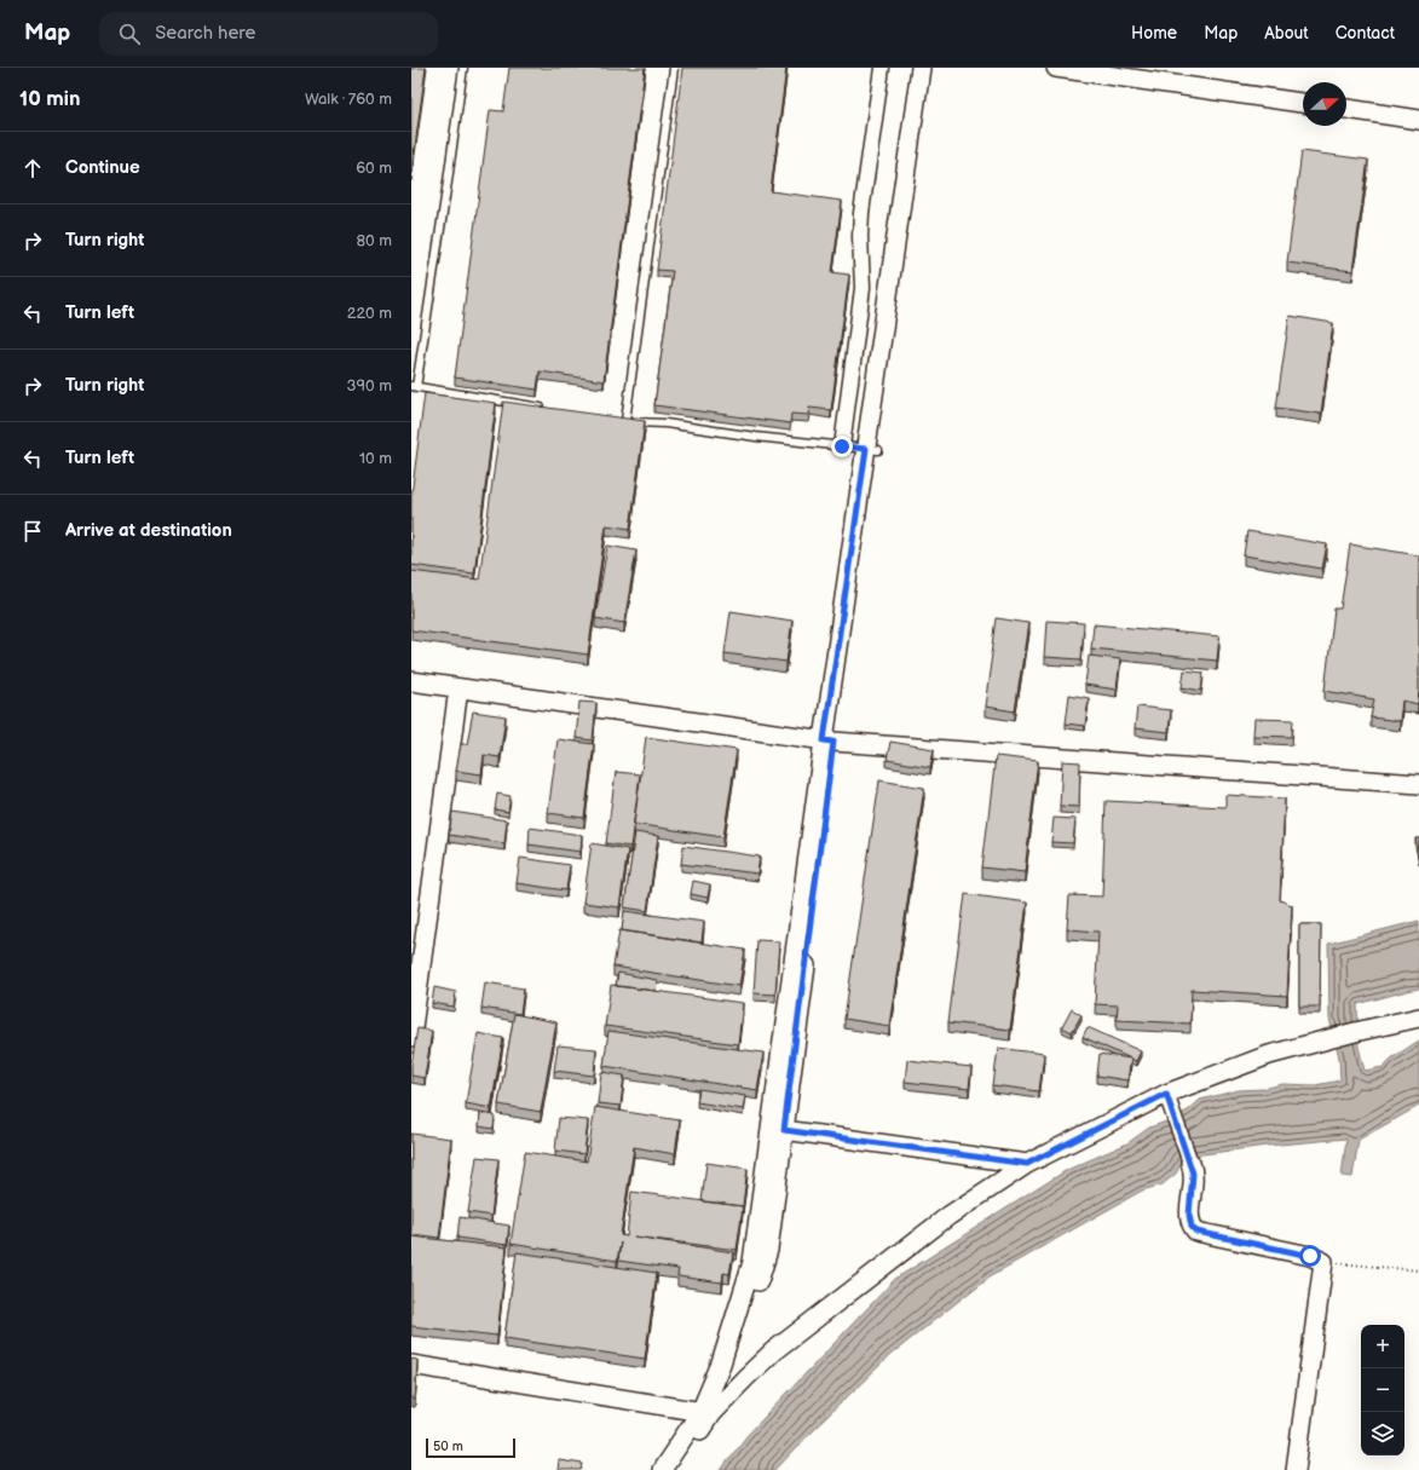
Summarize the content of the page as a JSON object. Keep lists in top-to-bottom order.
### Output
{
  "scale_bar": "50 m",
  "north": "right",
  "page": {
    "header": "Map",
    "search": "Search here",
    "nav": [
      "Home",
      "Map",
      "About",
      "Contact"
    ],
    "heading": ["10 min", "Walk · 760 m"],
    "list": [
      ["Continue", "60 m"],
      ["Turn right", "80 m"],
      ["Turn left", "220 m"],
      ["Turn right", "390 m"],
      ["Turn left", "10 m"],
      "Arrive at destination"
    ],
    "map_buttons": ["+", "−"],
    "scale": "50 m"
  }
}
